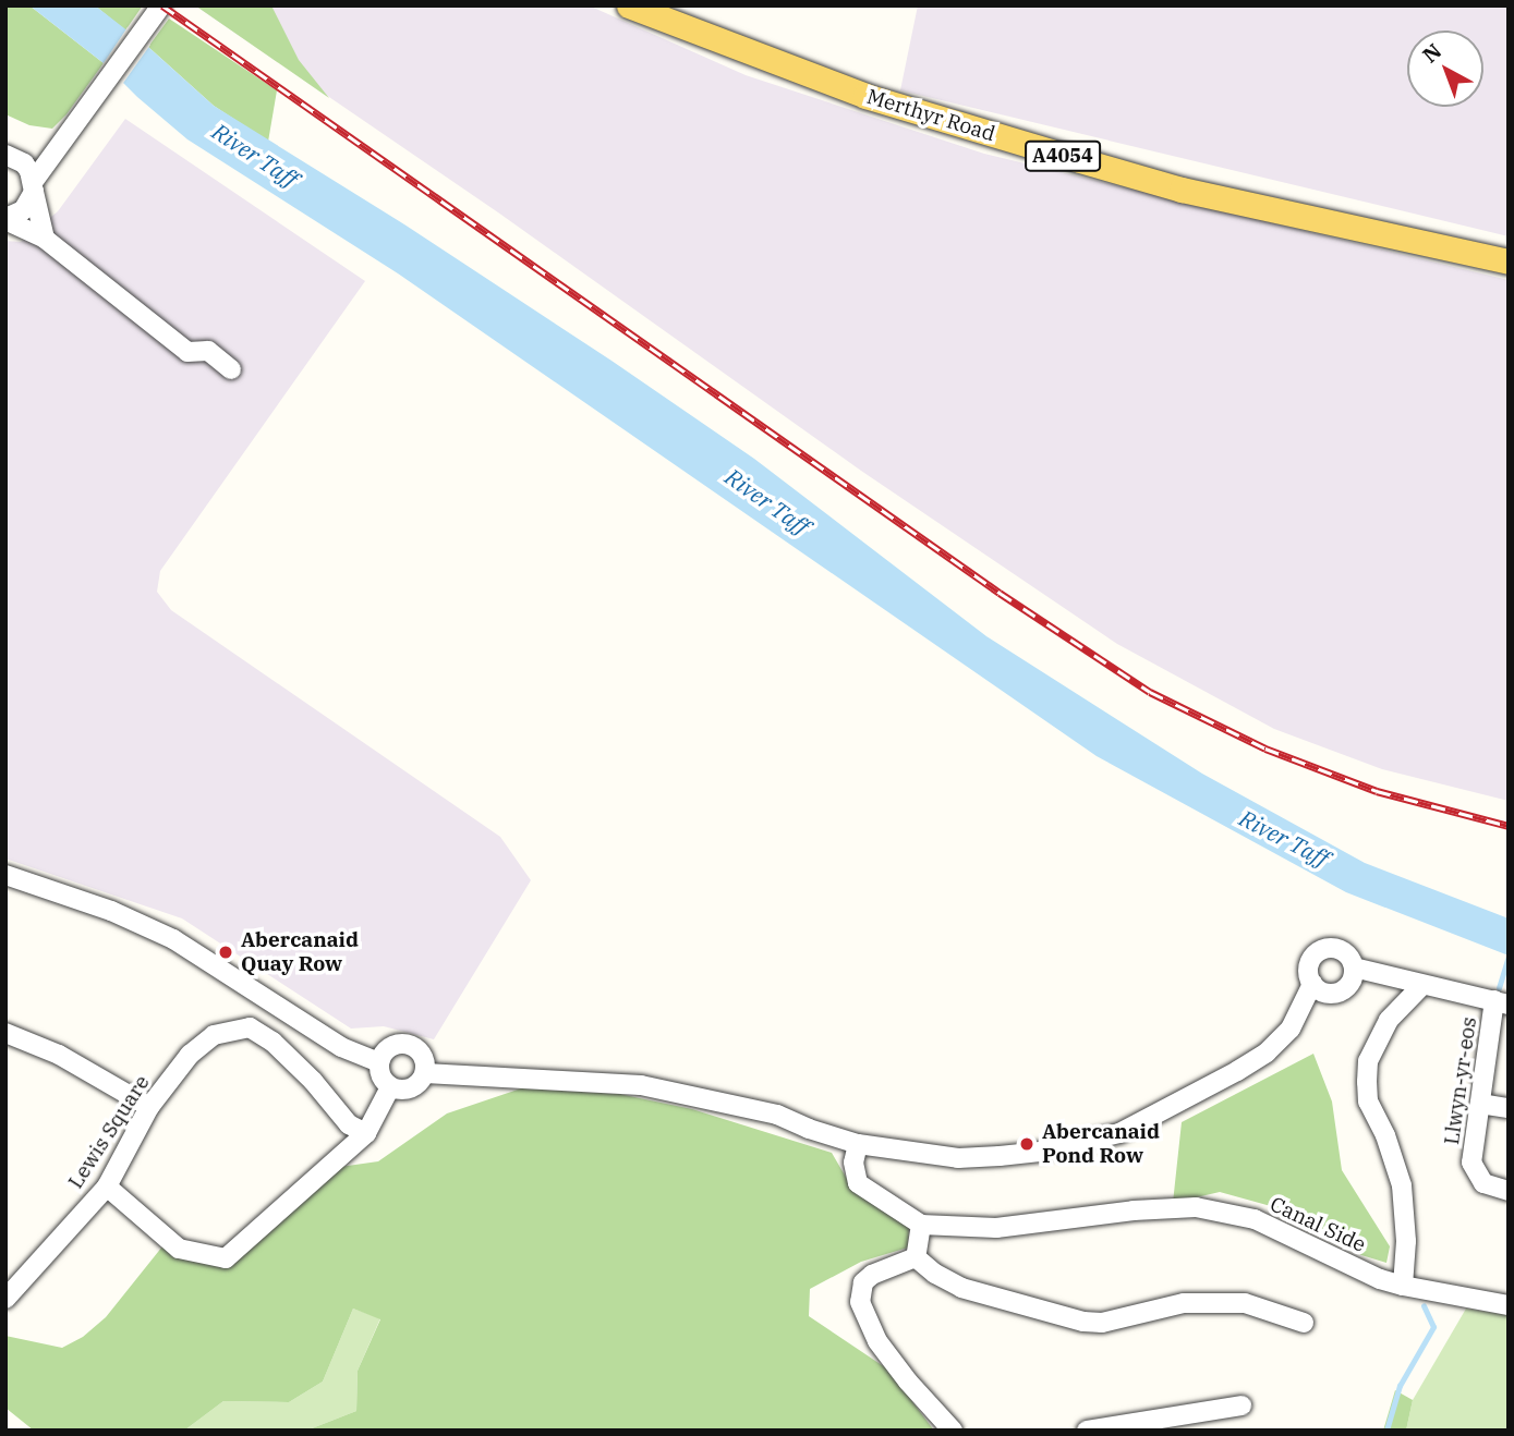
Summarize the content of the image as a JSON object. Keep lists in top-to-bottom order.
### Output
{
  "streets": {
    "main road": ["Merthyr Road", "A4054"],
    "street": ["Llwyn-yr-eos", "Lewis Square", "Canal Side"]
  },
  "water": ["River Taff"],
  "places": ["Abercanaid Quay Row", "Abercanaid Pond Row"],
  "north": "top left"
}
